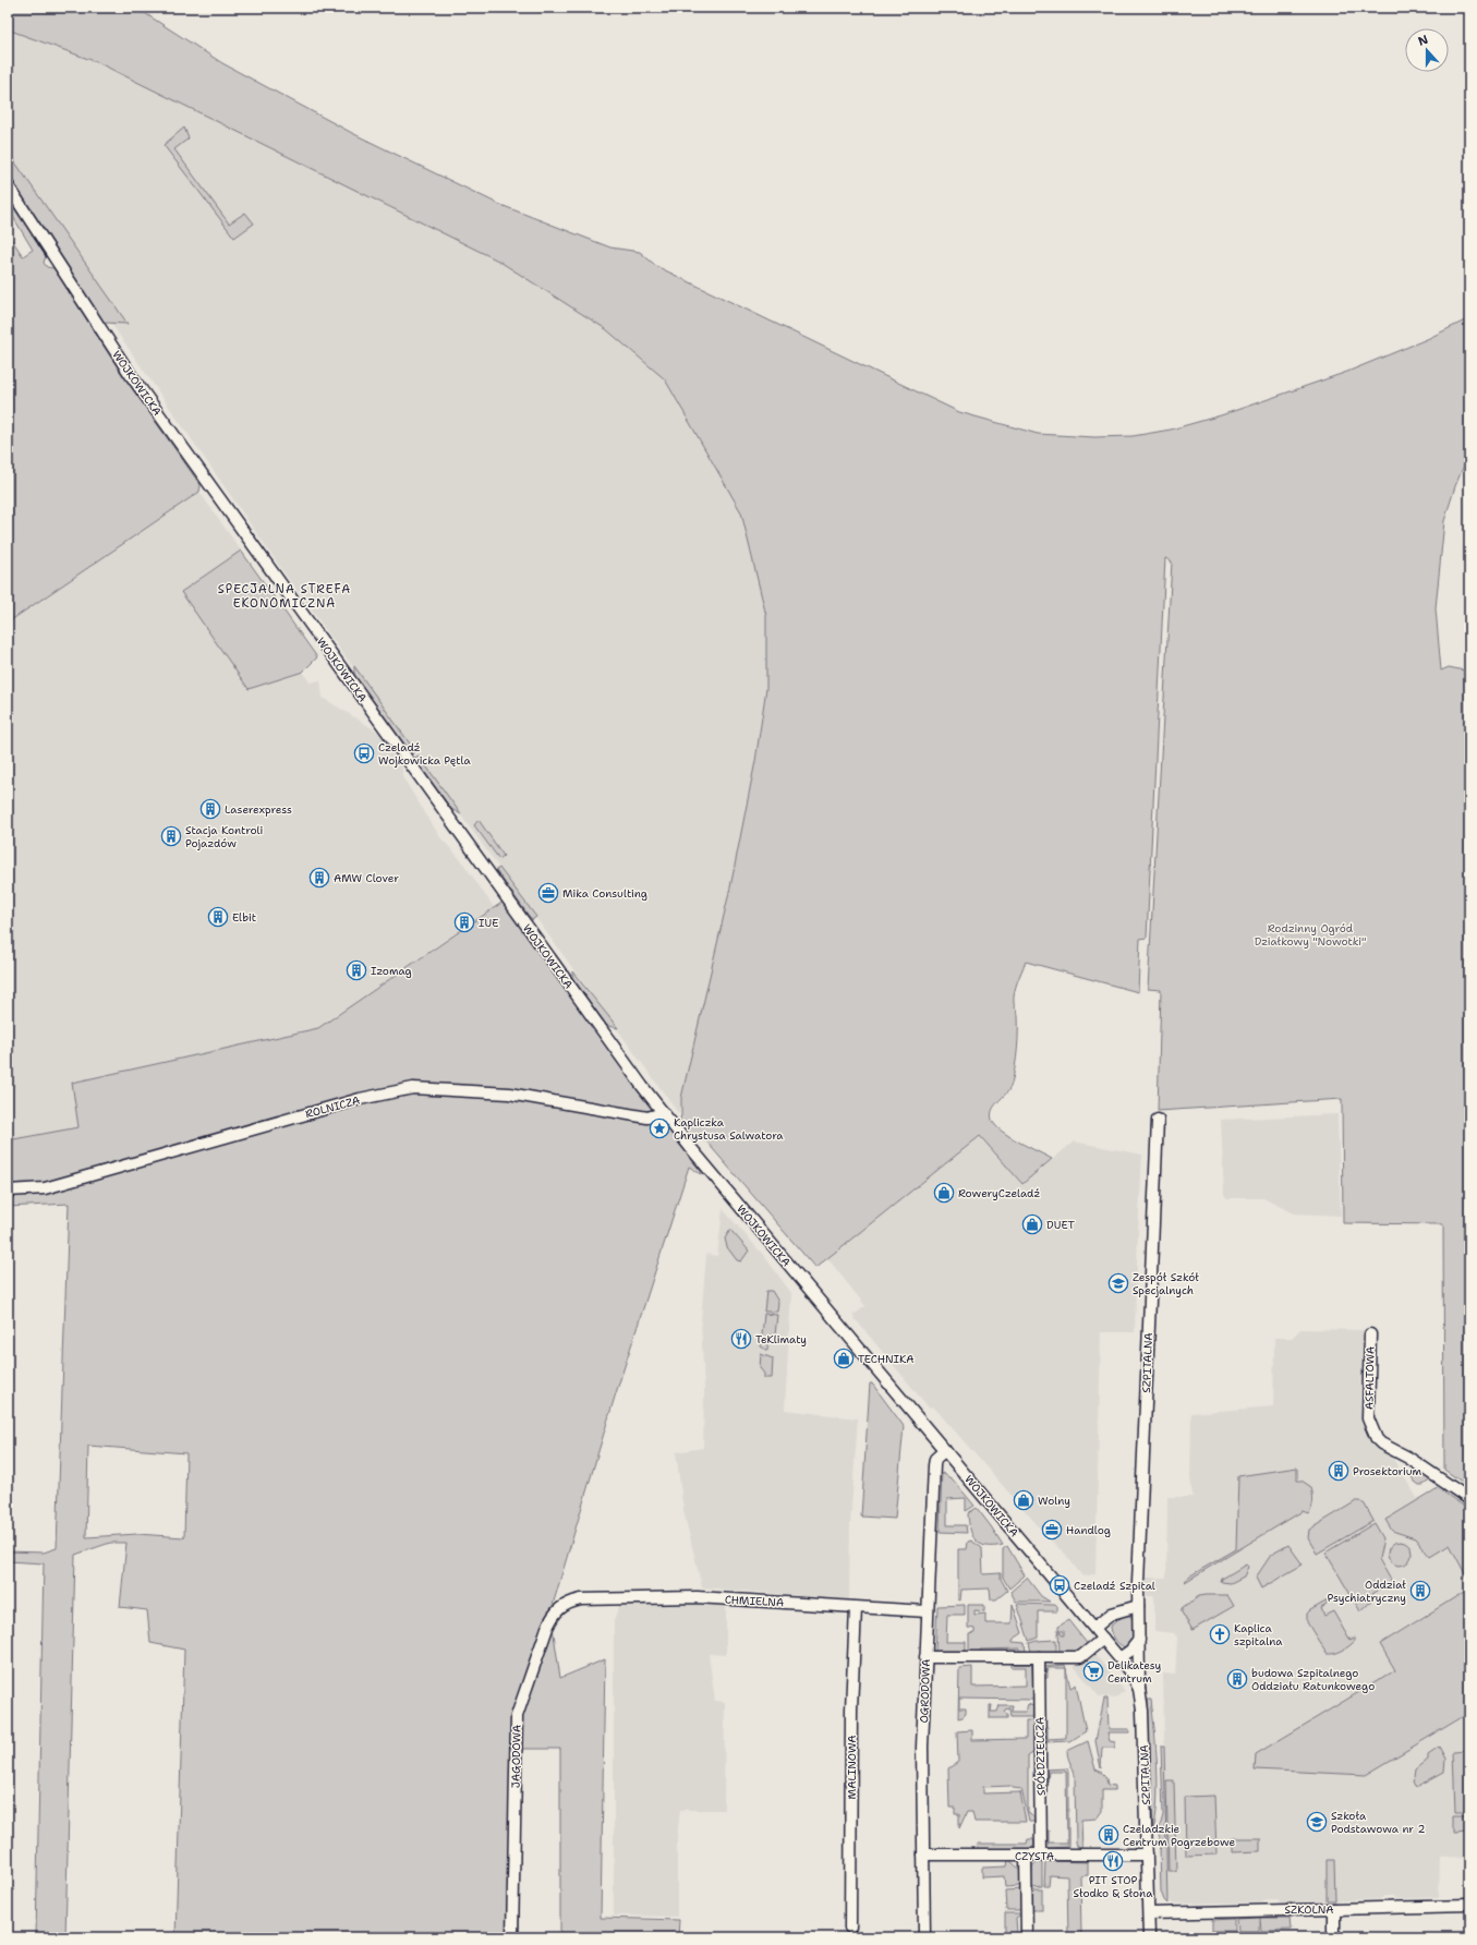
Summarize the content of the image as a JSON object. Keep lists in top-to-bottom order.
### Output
{
  "streets": {
    "street": [
      "WOJKOWICKA",
      "ROLNICZA",
      "SZPITALNA",
      "ASFALTOWA",
      "CHMIELNA",
      "OGRODOWA",
      "JAGODOWA",
      "SPÓŁDZIELCZA",
      "MALINOWA",
      "CZYSTA",
      "SZKOLNA"
    ]
  },
  "crossings": [
    ["WOJKOWICKA", "ROLNICZA"],
    ["WOJKOWICKA", "SZPITALNA"],
    ["WOJKOWICKA", "OGRODOWA"],
    ["SZPITALNA", "CZYSTA"],
    ["SZPITALNA", "SZKOLNA"],
    ["CHMIELNA", "OGRODOWA"],
    ["CHMIELNA", "JAGODOWA"],
    ["CHMIELNA", "MALINOWA"],
    ["OGRODOWA", "CZYSTA"],
    ["SPÓŁDZIELCZA", "CZYSTA"]
  ],
  "districts": ["SPECJALNA STREFA EKONOMICZNA"],
  "parks": ["Rodzinny Ogród Działkowy \"Nowotki\""],
  "places": {
    "bus stop": ["Czeladź Wojkowicka Pętla", "Czeladź Szpital"],
    "building": [
      "Laserexpress",
      "Stacja Kontroli Pojazdów",
      "AMW Clover",
      "Elbit",
      "IUE",
      "Izomag",
      "Prosektorium",
      "Oddział Psychiatryczny",
      "budowa Szpitalnego Oddziału Ratunkowego",
      "Czeladzkie Centrum Pogrzebowe"
    ],
    "office": ["Mika Consulting", "Handlog"],
    "place": ["Kapliczka Chrystusa Salwatora"],
    "shop": [
      "RoweryCzeladź",
      "DUET",
      "TECHNIKA",
      "Wolny"
    ],
    "school or university": ["Zespół Szkół Specjalnych", "Szkoła Podstawowa nr 2"],
    "restaurant": ["TeKlimaty", "PIT STOP Słodko & Słona"],
    "church": ["Kaplica szpitalna"],
    "supermarket": ["Delikatesy Centrum"]
  },
  "north": "top"
}
